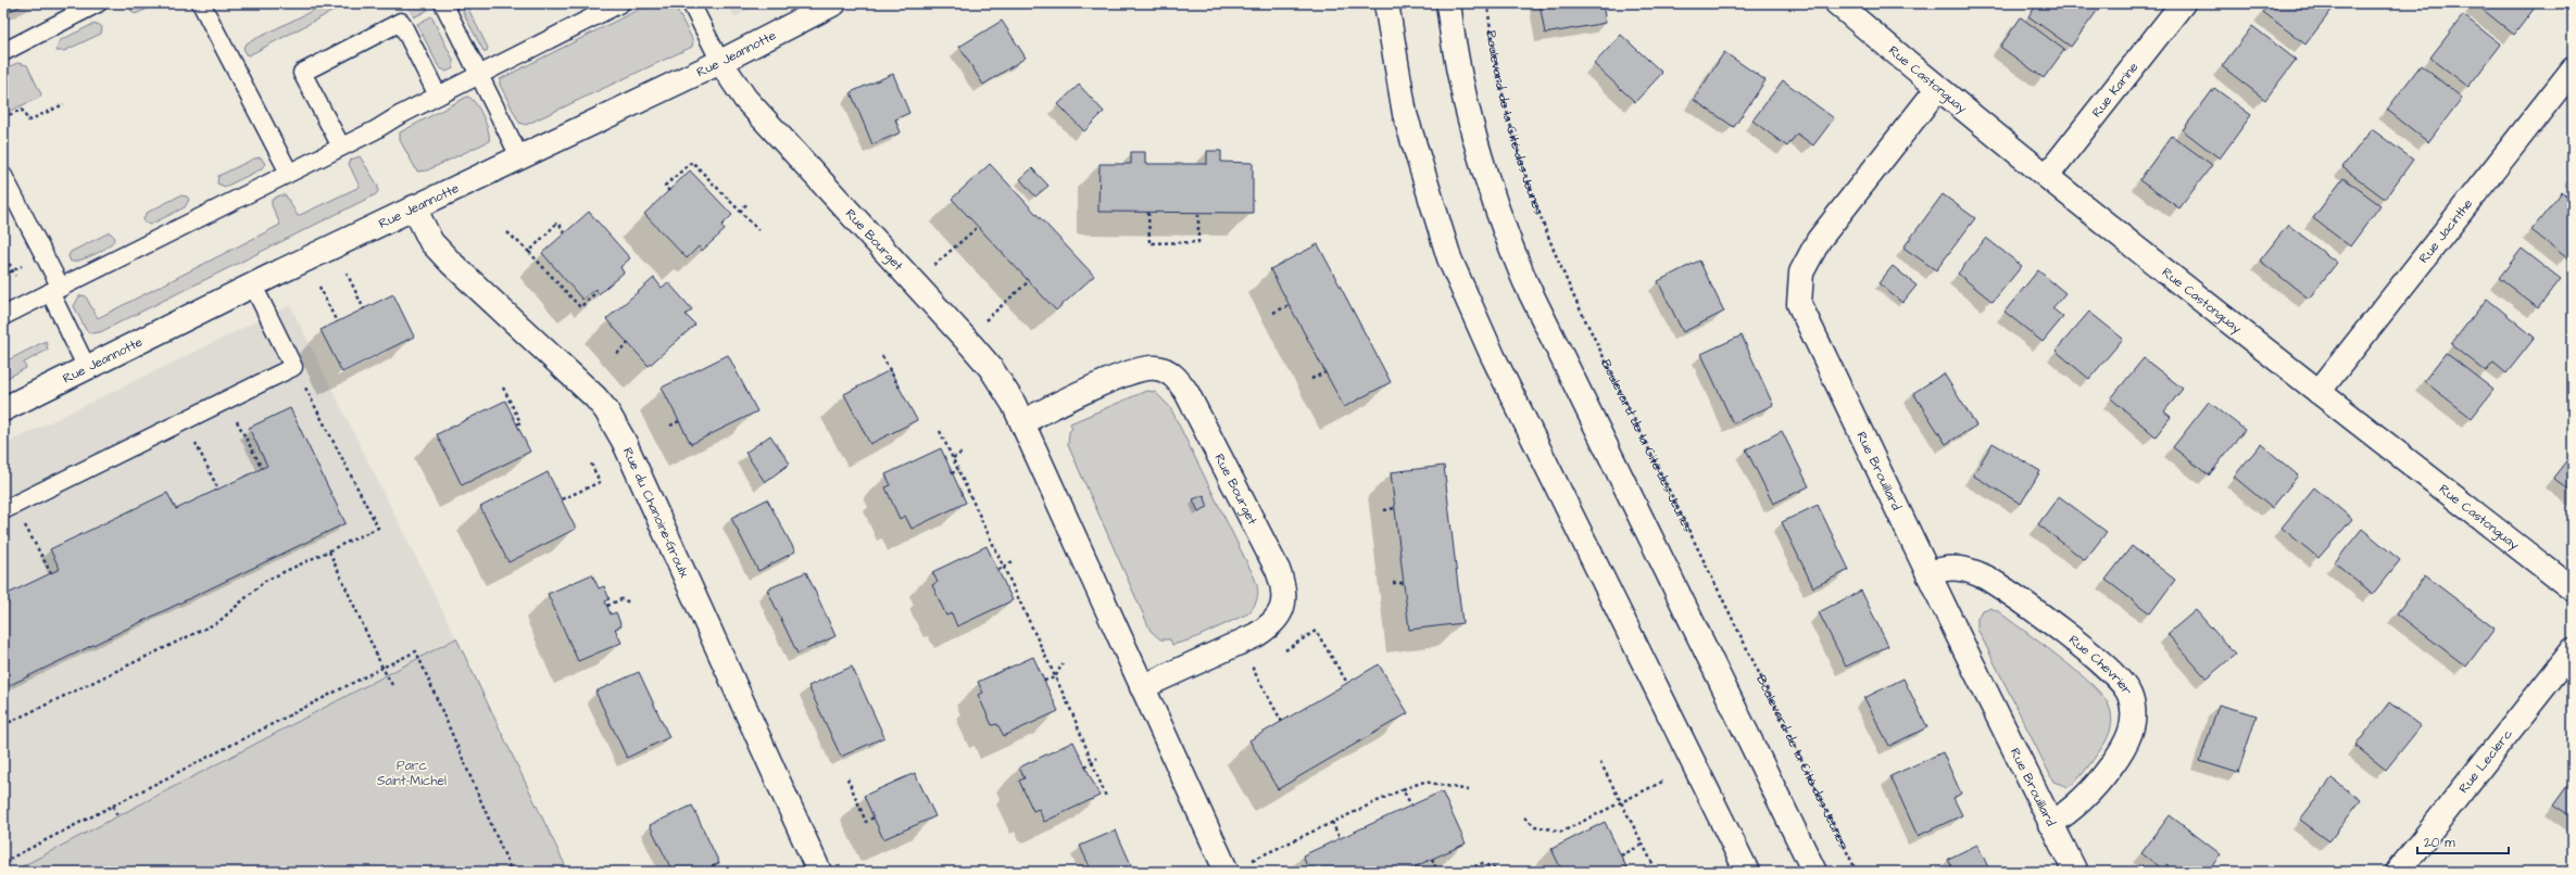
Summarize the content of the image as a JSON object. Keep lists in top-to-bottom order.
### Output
{
  "streets": {
    "street": [
      "Rue Jeannotte",
      "Rue Castonguay",
      "Rue Karine",
      "Rue Jacinthe",
      "Rue Bourget",
      "Rue Brouillard",
      "Rue du Chanoine-Groulx",
      "Rue Chevrier",
      "Rue Leclerc"
    ],
    "path": ["Boulevard de la Cité-des-Jeunes"]
  },
  "crossings": [
    ["Rue Jeannotte", "Rue Bourget"],
    ["Rue Jeannotte", "Rue du Chanoine-Groulx"],
    ["Rue Castonguay", "Rue Karine"],
    ["Rue Castonguay", "Rue Jacinthe"],
    ["Rue Castonguay", "Rue Brouillard"],
    ["Rue Brouillard", "Rue Chevrier"]
  ],
  "parks": ["Parc Saint-Michel"],
  "scale_bar": "20 m"
}
